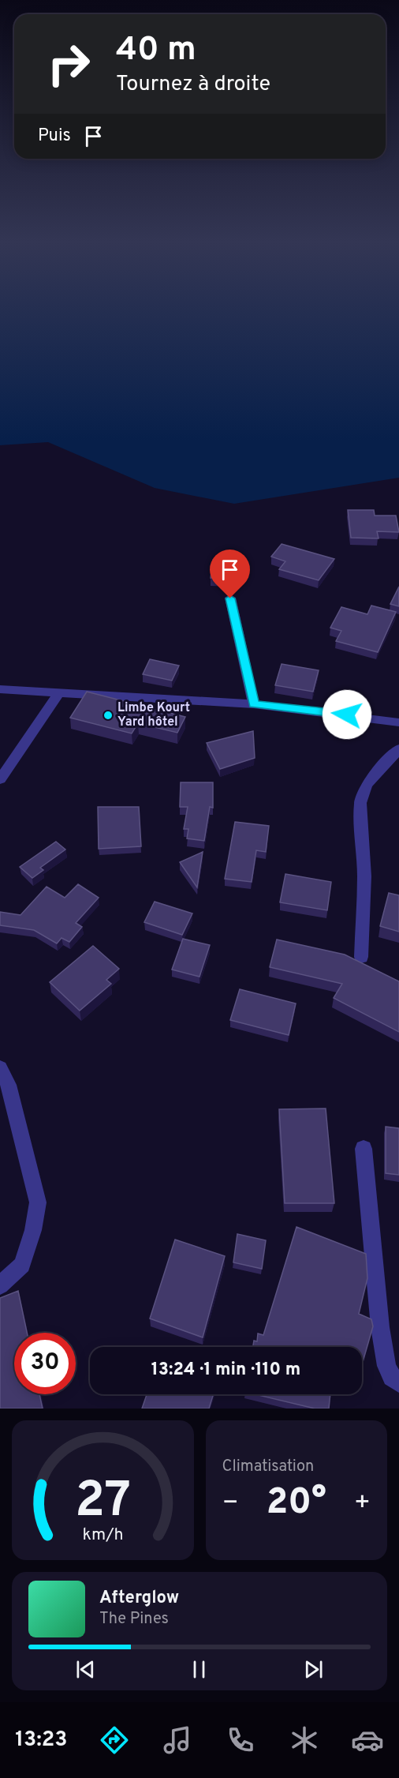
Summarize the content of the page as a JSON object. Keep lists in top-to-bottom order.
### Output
{
  "places": ["Limbe Kourt Yard hôtel"],
  "page": {
    "turn": ["40 m", "Tournez à droite"],
    "then": "Puis",
    "limit": "30",
    "trip": "13:24 · 1 min · 110 m",
    "tile": "Climatisation",
    "heat": ["−", "20°", "+"],
    "song": ["Afterglow", "The Pines"],
    "tabs": "13:23",
    "gauge": ["27", "km/h"]
  }
}
